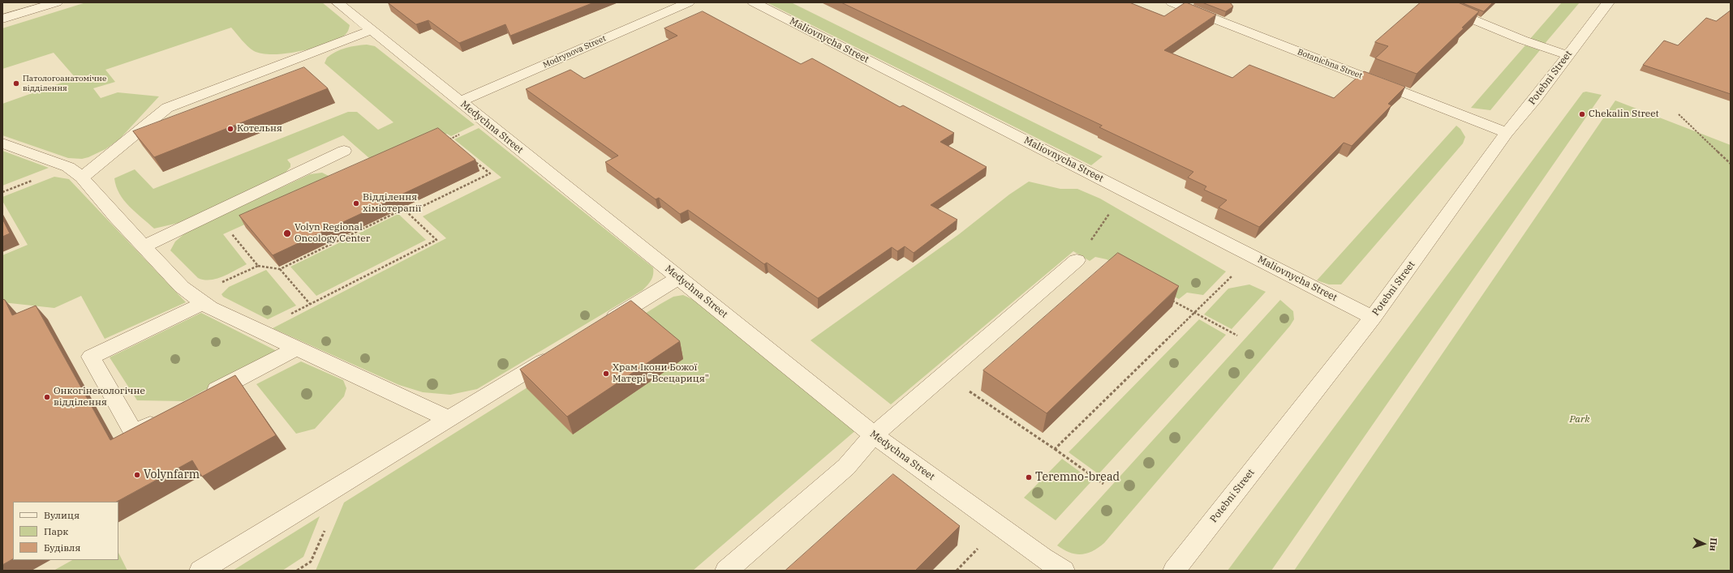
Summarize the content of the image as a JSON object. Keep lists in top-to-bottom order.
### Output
{
  "streets": {
    "street": [
      "Maliovnycha Street",
      "Modrynova Street",
      "Botanichna Street",
      "Potebni Street",
      "Medychna Street"
    ]
  },
  "crossings": [
    ["Maliovnycha Street", "Potebni Street"],
    ["Modrynova Street", "Medychna Street"],
    ["Botanichna Street", "Potebni Street"]
  ],
  "parks": ["Park"],
  "places": [
    "Патологоанатомічне відділення",
    "Chekalin Street",
    "Котельня",
    "Відділення хіміотерапії",
    "Volyn Regional Oncology Center",
    "Храм Ікони Божої Матері \"Всецариця\"",
    "Онкогінекологічне відділення",
    "Volynfarm",
    "Teremno-bread"
  ],
  "legend": ["Вулиця", "Парк", "Будівля"],
  "north": "right"
}
